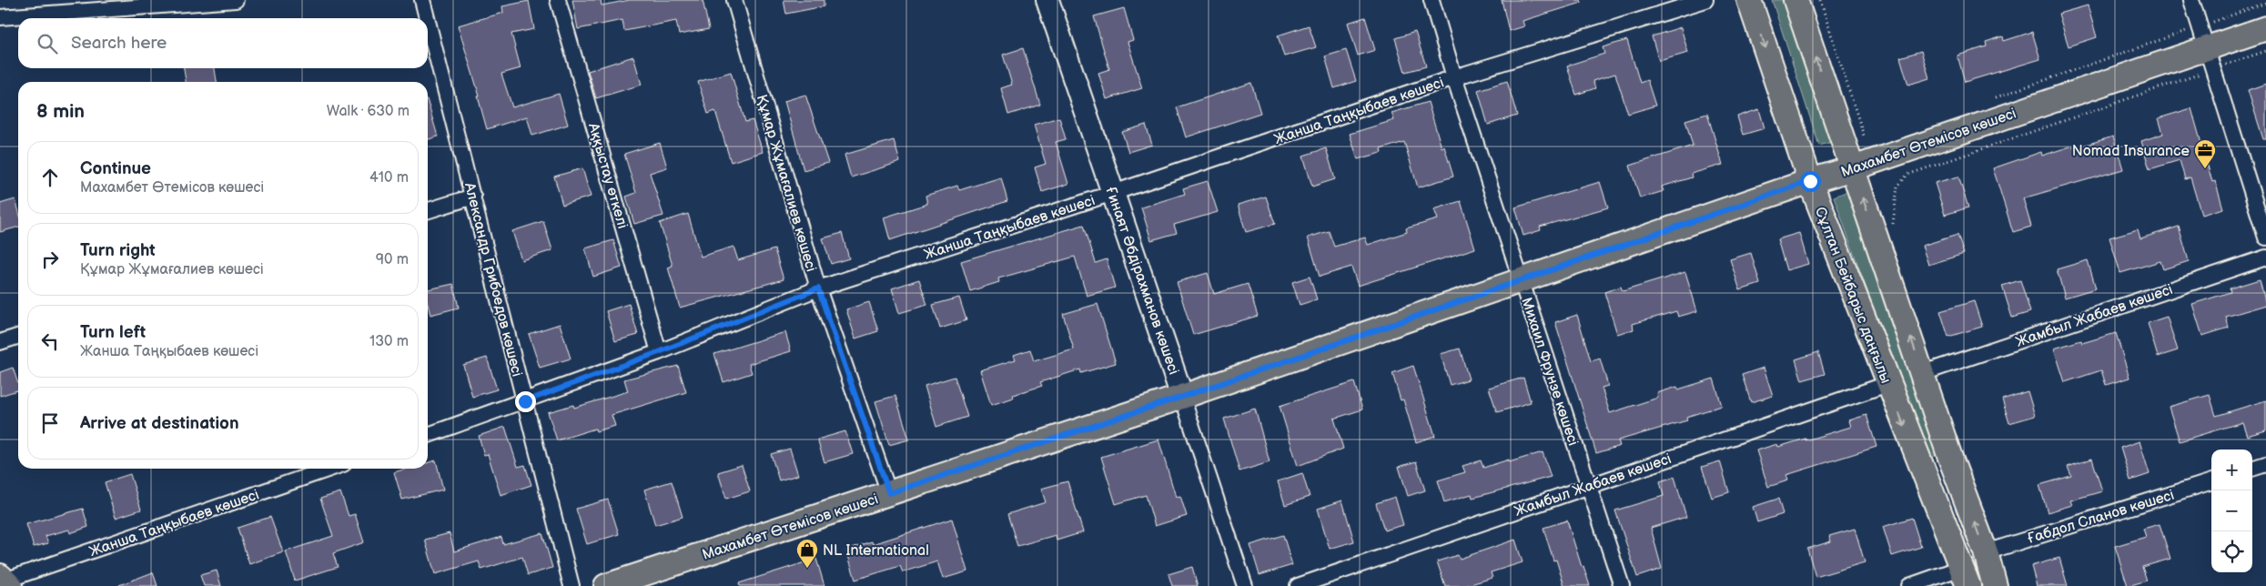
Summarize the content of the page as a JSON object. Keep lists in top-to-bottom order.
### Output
{
  "streets": {
    "main road": ["Махамбет Өтемісов көшесі", "Сұлтан Бейбарыс даңғылы"],
    "street": [
      "Жанша Таңқыбаев көшесі",
      "Аққыстау өткелі",
      "Құмар Жұмағалиев көшесі",
      "Александр Грибоедов көшесі",
      "Ғинаят Әбдірахманов көшесі",
      "Жамбыл Жабаев көшесі",
      "Михаил Фрунзе көшесі",
      "Ғабдол Сланов көшесі"
    ]
  },
  "crossings": [
    ["Жанша Таңқыбаев көшесі", "Аққыстау өткелі"],
    ["Жанша Таңқыбаев көшесі", "Құмар Жұмағалиев көшесі"],
    ["Жанша Таңқыбаев көшесі", "Александр Грибоедов көшесі"],
    ["Жанша Таңқыбаев көшесі", "Ғинаят Әбдірахманов көшесі"],
    ["Жанша Таңқыбаев көшесі", "Михаил Фрунзе көшесі"],
    ["Махамбет Өтемісов көшесі", "Құмар Жұмағалиев көшесі"],
    ["Махамбет Өтемісов көшесі", "Ғинаят Әбдірахманов көшесі"],
    ["Махамбет Өтемісов көшесі", "Сұлтан Бейбарыс даңғылы"],
    ["Махамбет Өтемісов көшесі", "Михаил Фрунзе көшесі"],
    ["Сұлтан Бейбарыс даңғылы", "Жамбыл Жабаев көшесі"],
    ["Жамбыл Жабаев көшесі", "Михаил Фрунзе көшесі"]
  ],
  "places": {
    "office": ["Nomad Insurance"],
    "shop": ["NL International"]
  },
  "page": {
    "search": "Search here",
    "heading": ["8 min", "Walk · 630 m"],
    "list": [
      ["Continue", "Махамбет Өтемісов көшесі", "410 m"],
      ["Turn right", "Құмар Жұмағалиев көшесі", "90 m"],
      ["Turn left", "Жанша Таңқыбаев көшесі", "130 m"],
      "Arrive at destination"
    ],
    "map_buttons": ["+", "−"]
  }
}
